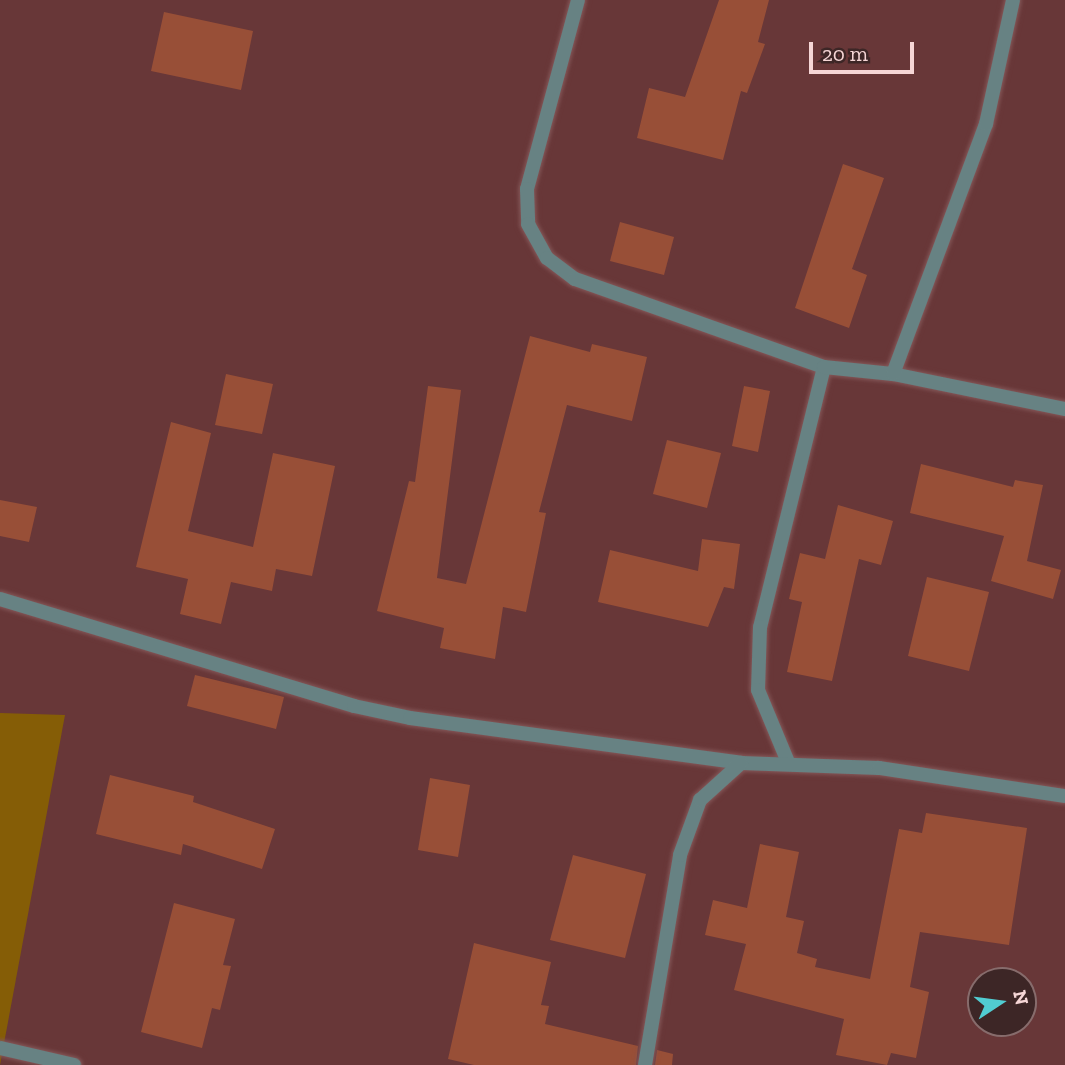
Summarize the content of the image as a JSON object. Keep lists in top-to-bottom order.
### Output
{
  "scale_bar": "20 m",
  "north": "right"
}
